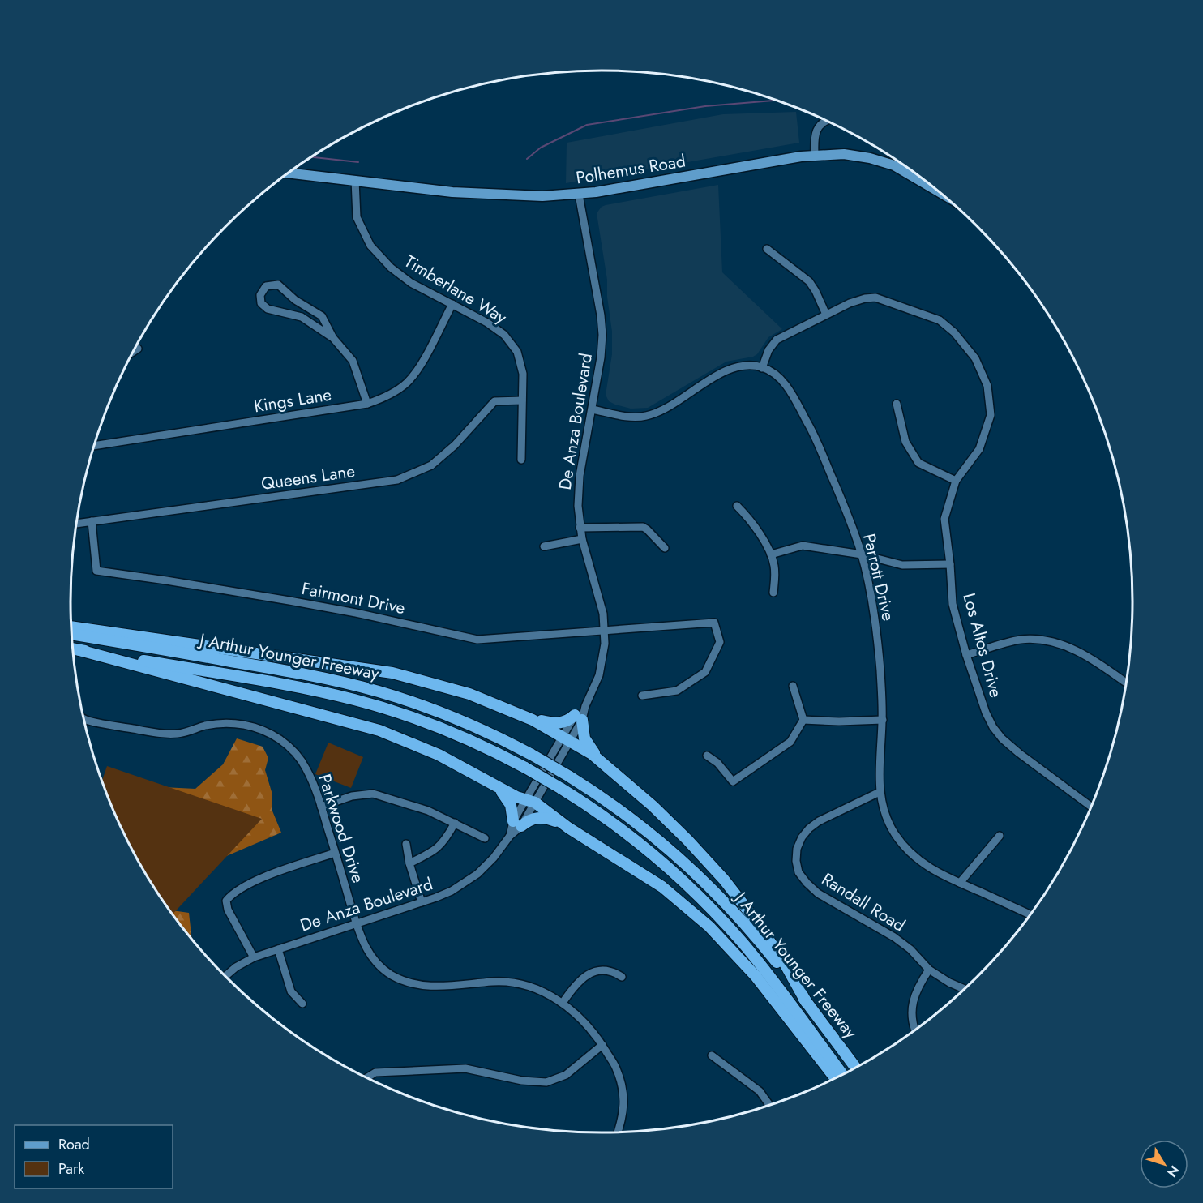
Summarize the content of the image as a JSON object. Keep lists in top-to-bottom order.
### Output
{
  "streets": {
    "highway": ["J Arthur Younger Freeway"],
    "main road": ["Polhemus Road"],
    "street": [
      "Timberlane Way",
      "Kings Lane",
      "De Anza Boulevard",
      "Queens Lane",
      "Parrott Drive",
      "Fairmont Drive",
      "Los Altos Drive",
      "Parkwood Drive",
      "Randall Road"
    ]
  },
  "crossings": [
    ["Polhemus Road", "Timberlane Way"],
    ["Polhemus Road", "De Anza Boulevard"],
    ["Timberlane Way", "Kings Lane"],
    ["Timberlane Way", "Queens Lane"],
    ["De Anza Boulevard", "Fairmont Drive"],
    ["De Anza Boulevard", "Parkwood Drive"],
    ["Queens Lane", "Fairmont Drive"],
    ["Parrott Drive", "Los Altos Drive"],
    ["Parrott Drive", "Randall Road"]
  ],
  "legend": ["Road", "Park"],
  "north": "bottom right"
}
